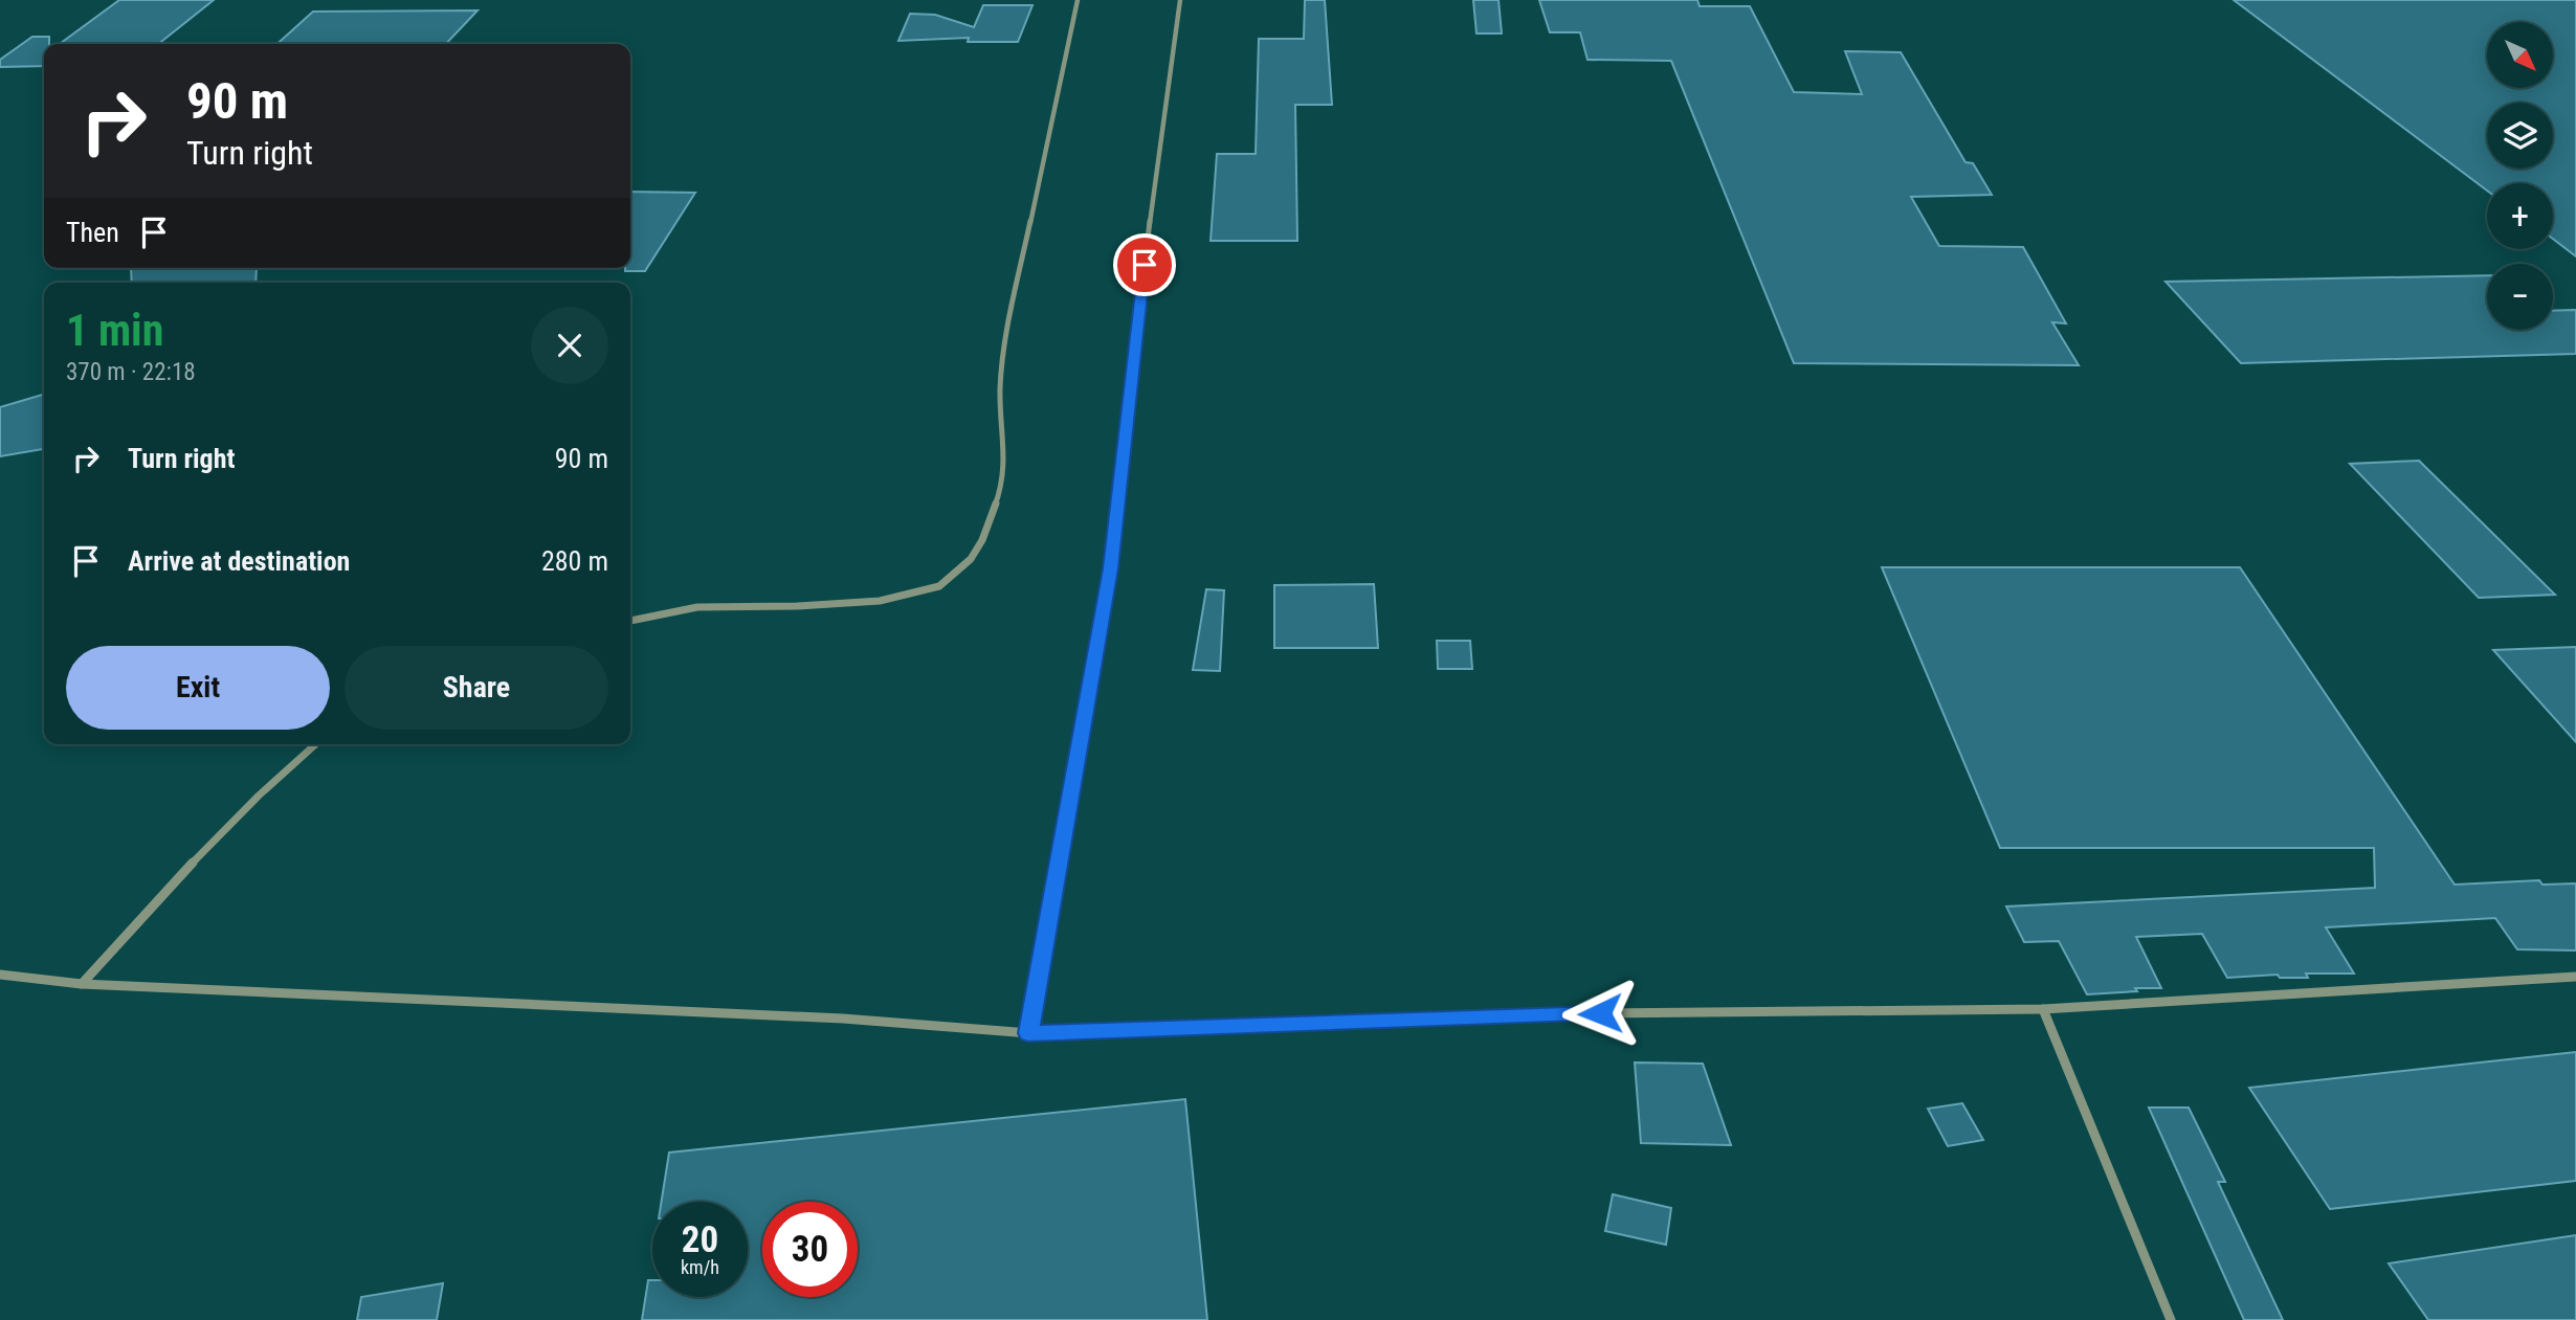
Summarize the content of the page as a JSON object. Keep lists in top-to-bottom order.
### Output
{
  "north": "bottom right",
  "page": {
    "map_buttons": ["+", "−"],
    "turn": ["90 m", "Turn right"],
    "then": "Then",
    "heading": ["1 min", "370 m · 22:18"],
    "list": [
      {
        "name": "Turn right",
        "value": "90 m"
      },
      {
        "name": "Arrive at destination",
        "value": "280 m"
      }
    ],
    "buttons": ["Exit", "Share"],
    "speed": "20 km/h",
    "limit": "30"
  }
}
